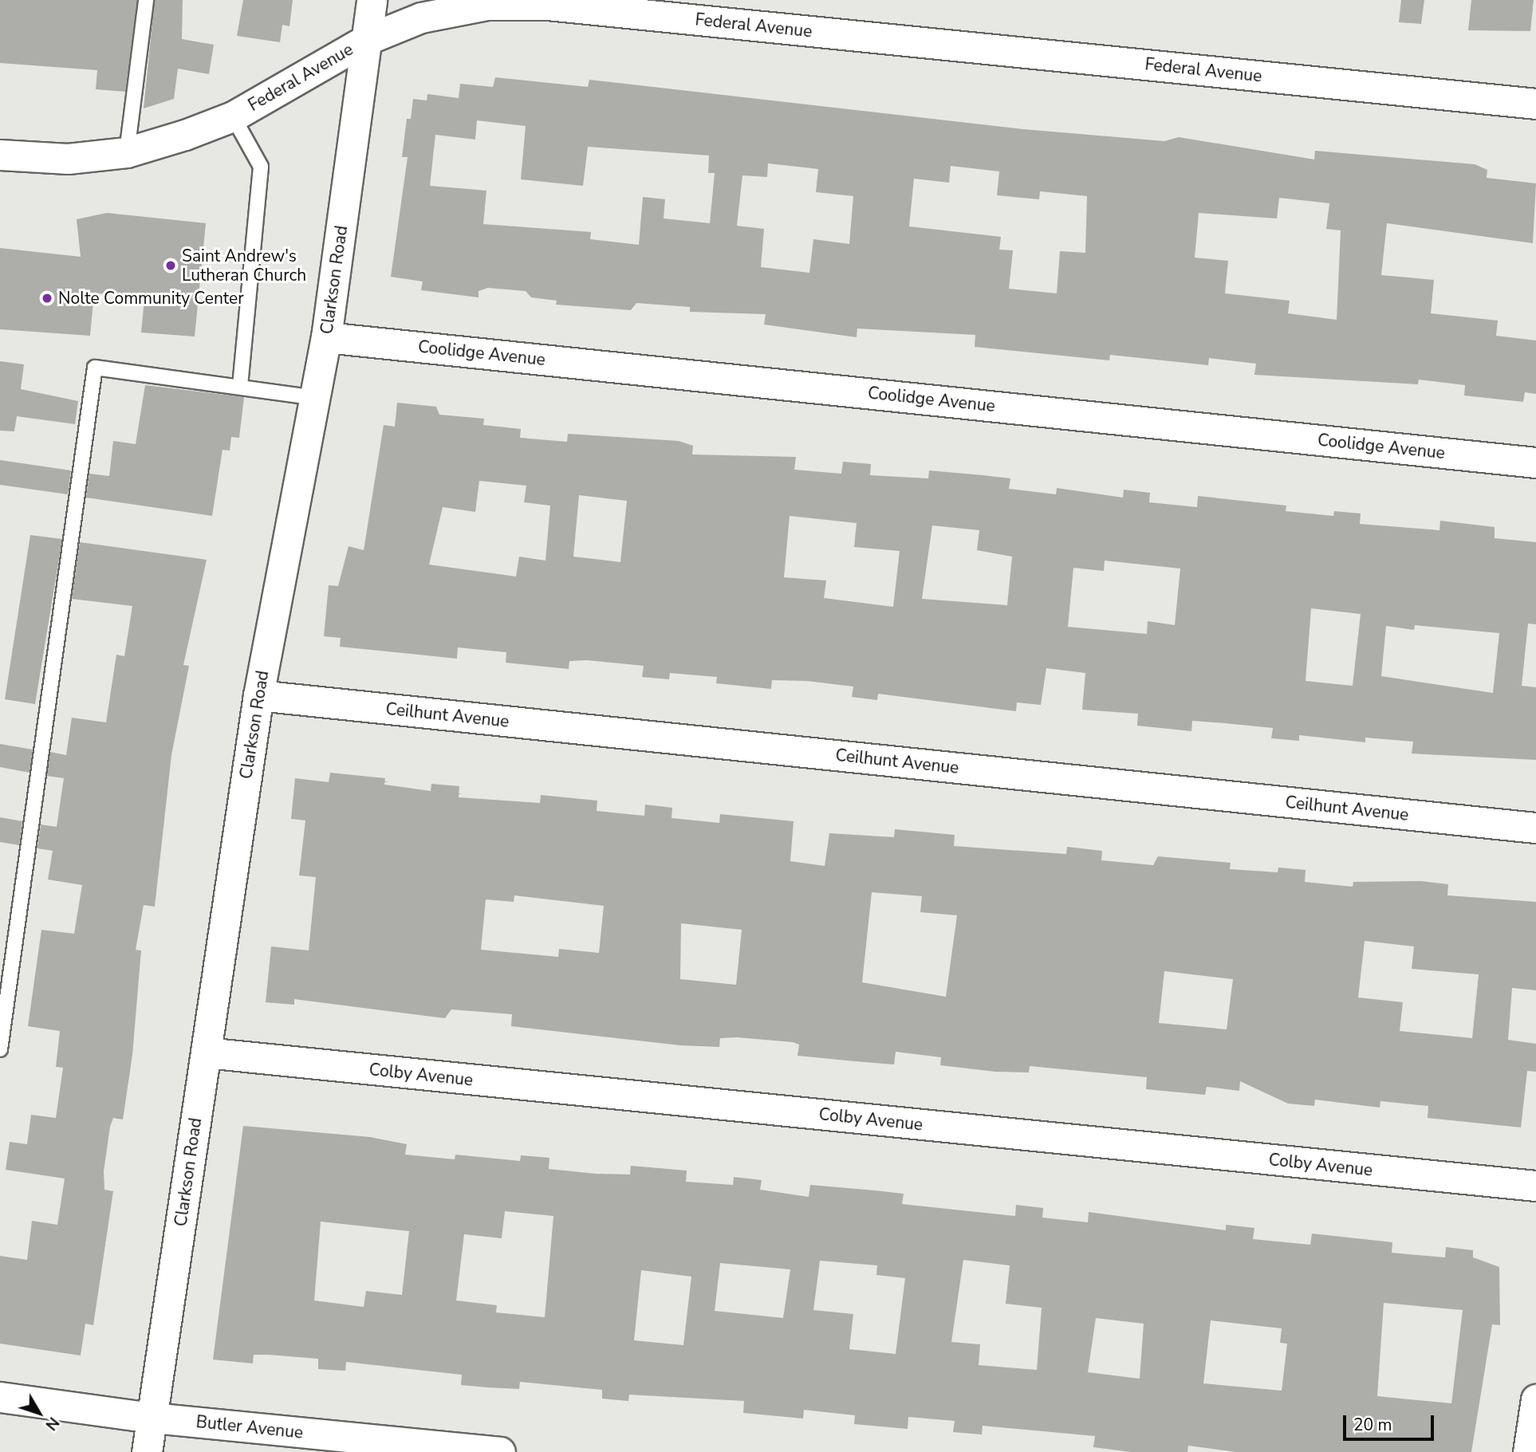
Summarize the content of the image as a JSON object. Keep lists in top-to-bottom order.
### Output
{
  "streets": {
    "street": [
      "Federal Avenue",
      "Clarkson Road",
      "Coolidge Avenue",
      "Ceilhunt Avenue",
      "Colby Avenue",
      "Butler Avenue"
    ]
  },
  "crossings": [
    ["Federal Avenue", "Clarkson Road"],
    ["Clarkson Road", "Coolidge Avenue"],
    ["Clarkson Road", "Ceilhunt Avenue"],
    ["Clarkson Road", "Colby Avenue"],
    ["Clarkson Road", "Butler Avenue"]
  ],
  "places": ["Saint Andrew's Lutheran Church", "Nolte Community Center"],
  "scale_bar": "20 m",
  "north": "bottom right"
}
